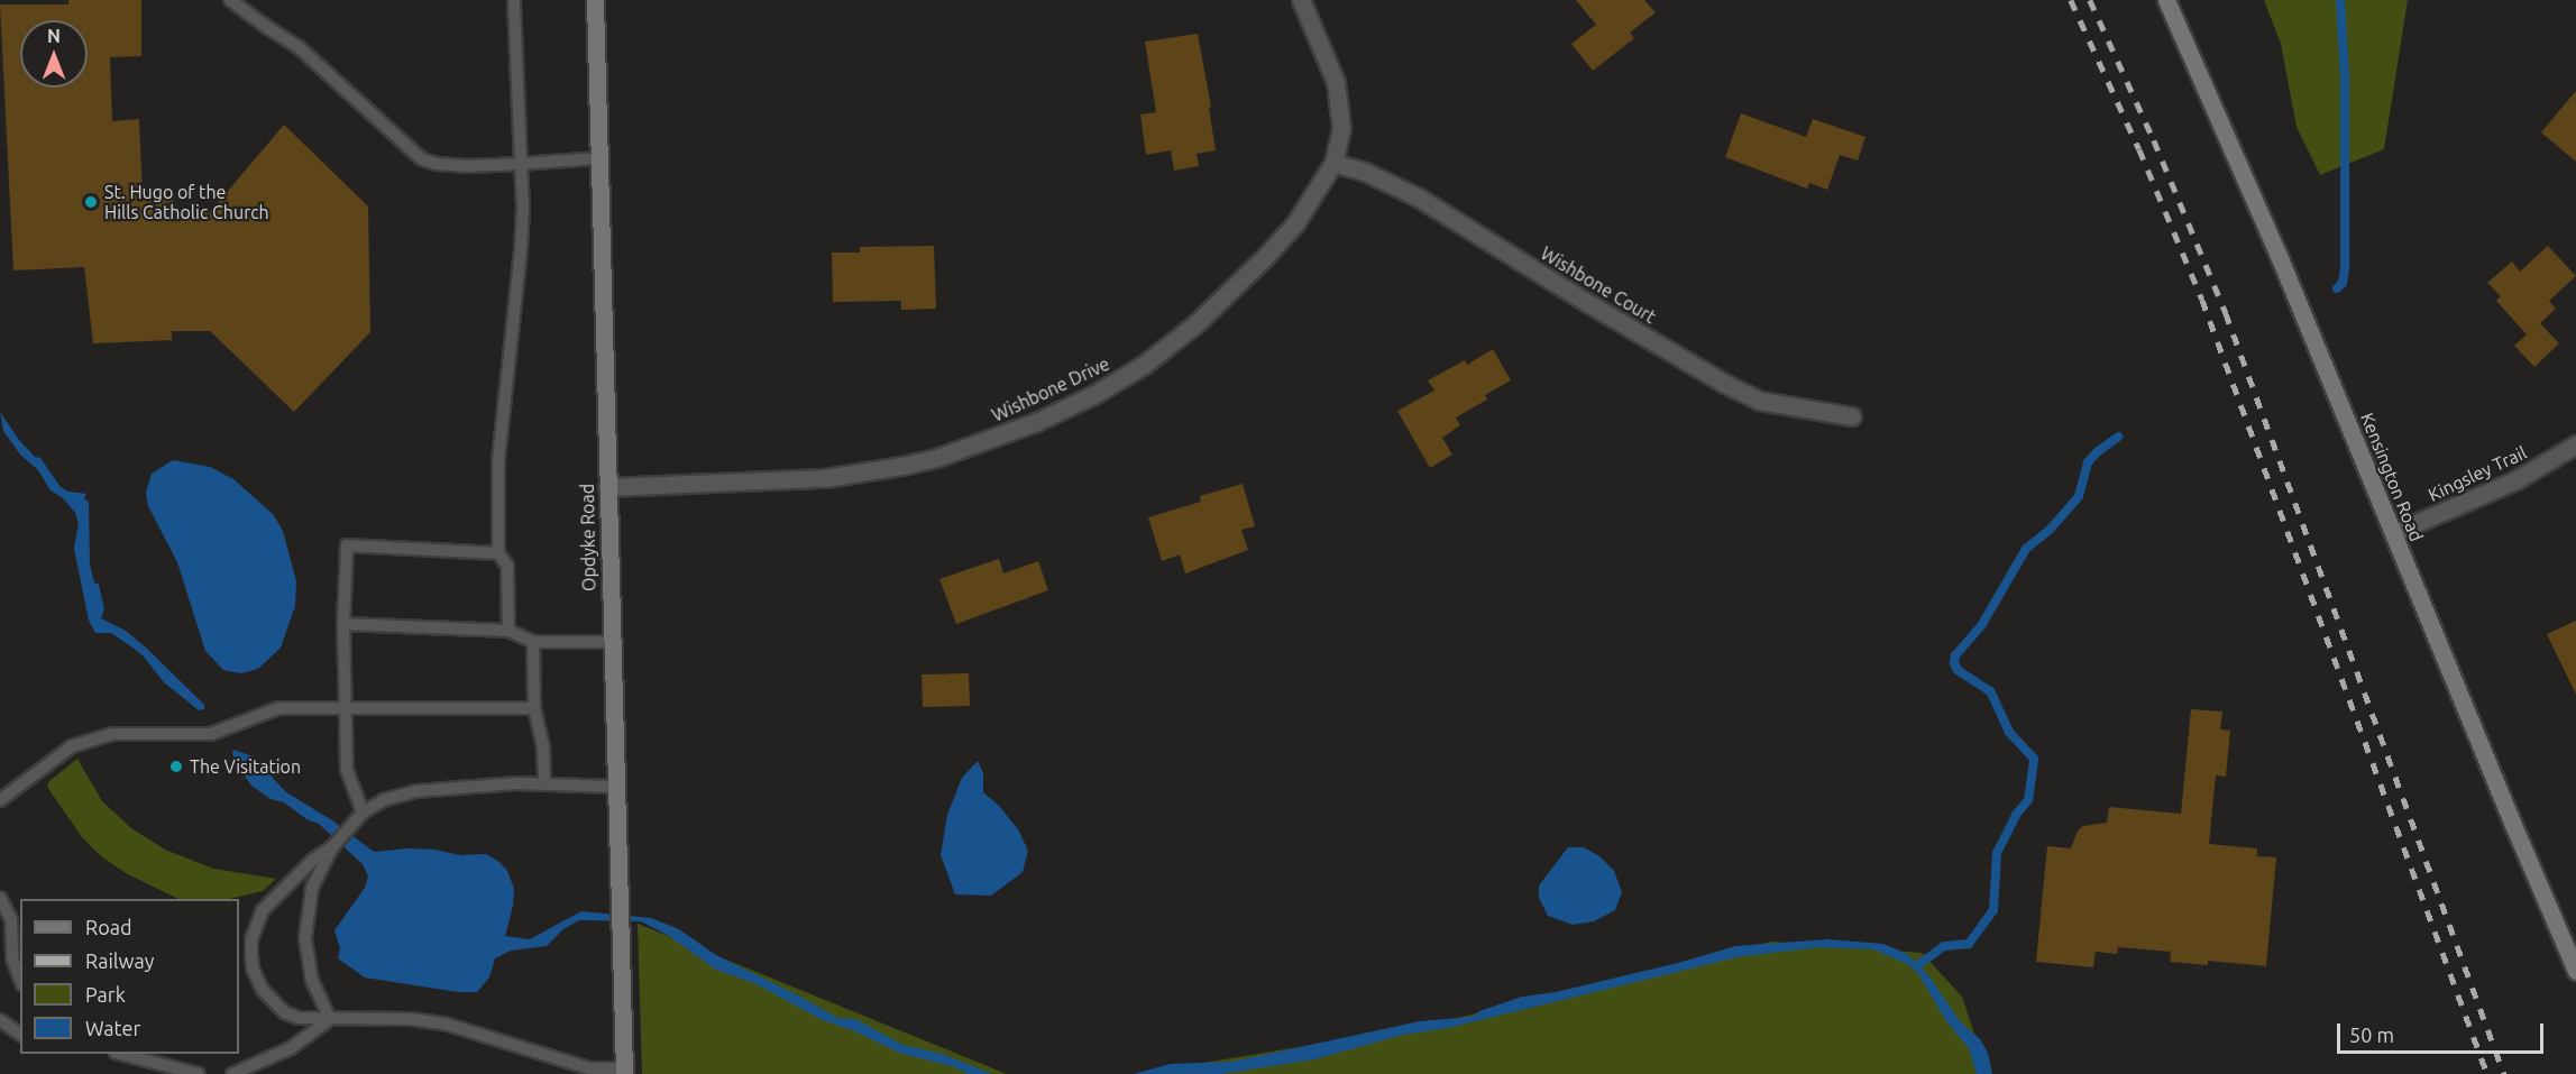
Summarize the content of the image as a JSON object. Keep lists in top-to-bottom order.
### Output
{
  "streets": {
    "main road": ["Kensington Road", "Opdyke Road"],
    "street": ["Wishbone Court", "Wishbone Drive", "Kingsley Trail"]
  },
  "crossings": [
    ["Wishbone Court", "Wishbone Drive"],
    ["Wishbone Drive", "Opdyke Road"],
    ["Kingsley Trail", "Kensington Road"]
  ],
  "places": ["St. Hugo of the Hills Catholic Church", "The Visitation"],
  "legend": [
    "Road",
    "Railway",
    "Park",
    "Water"
  ],
  "scale_bar": "50 m",
  "north": "top"
}
